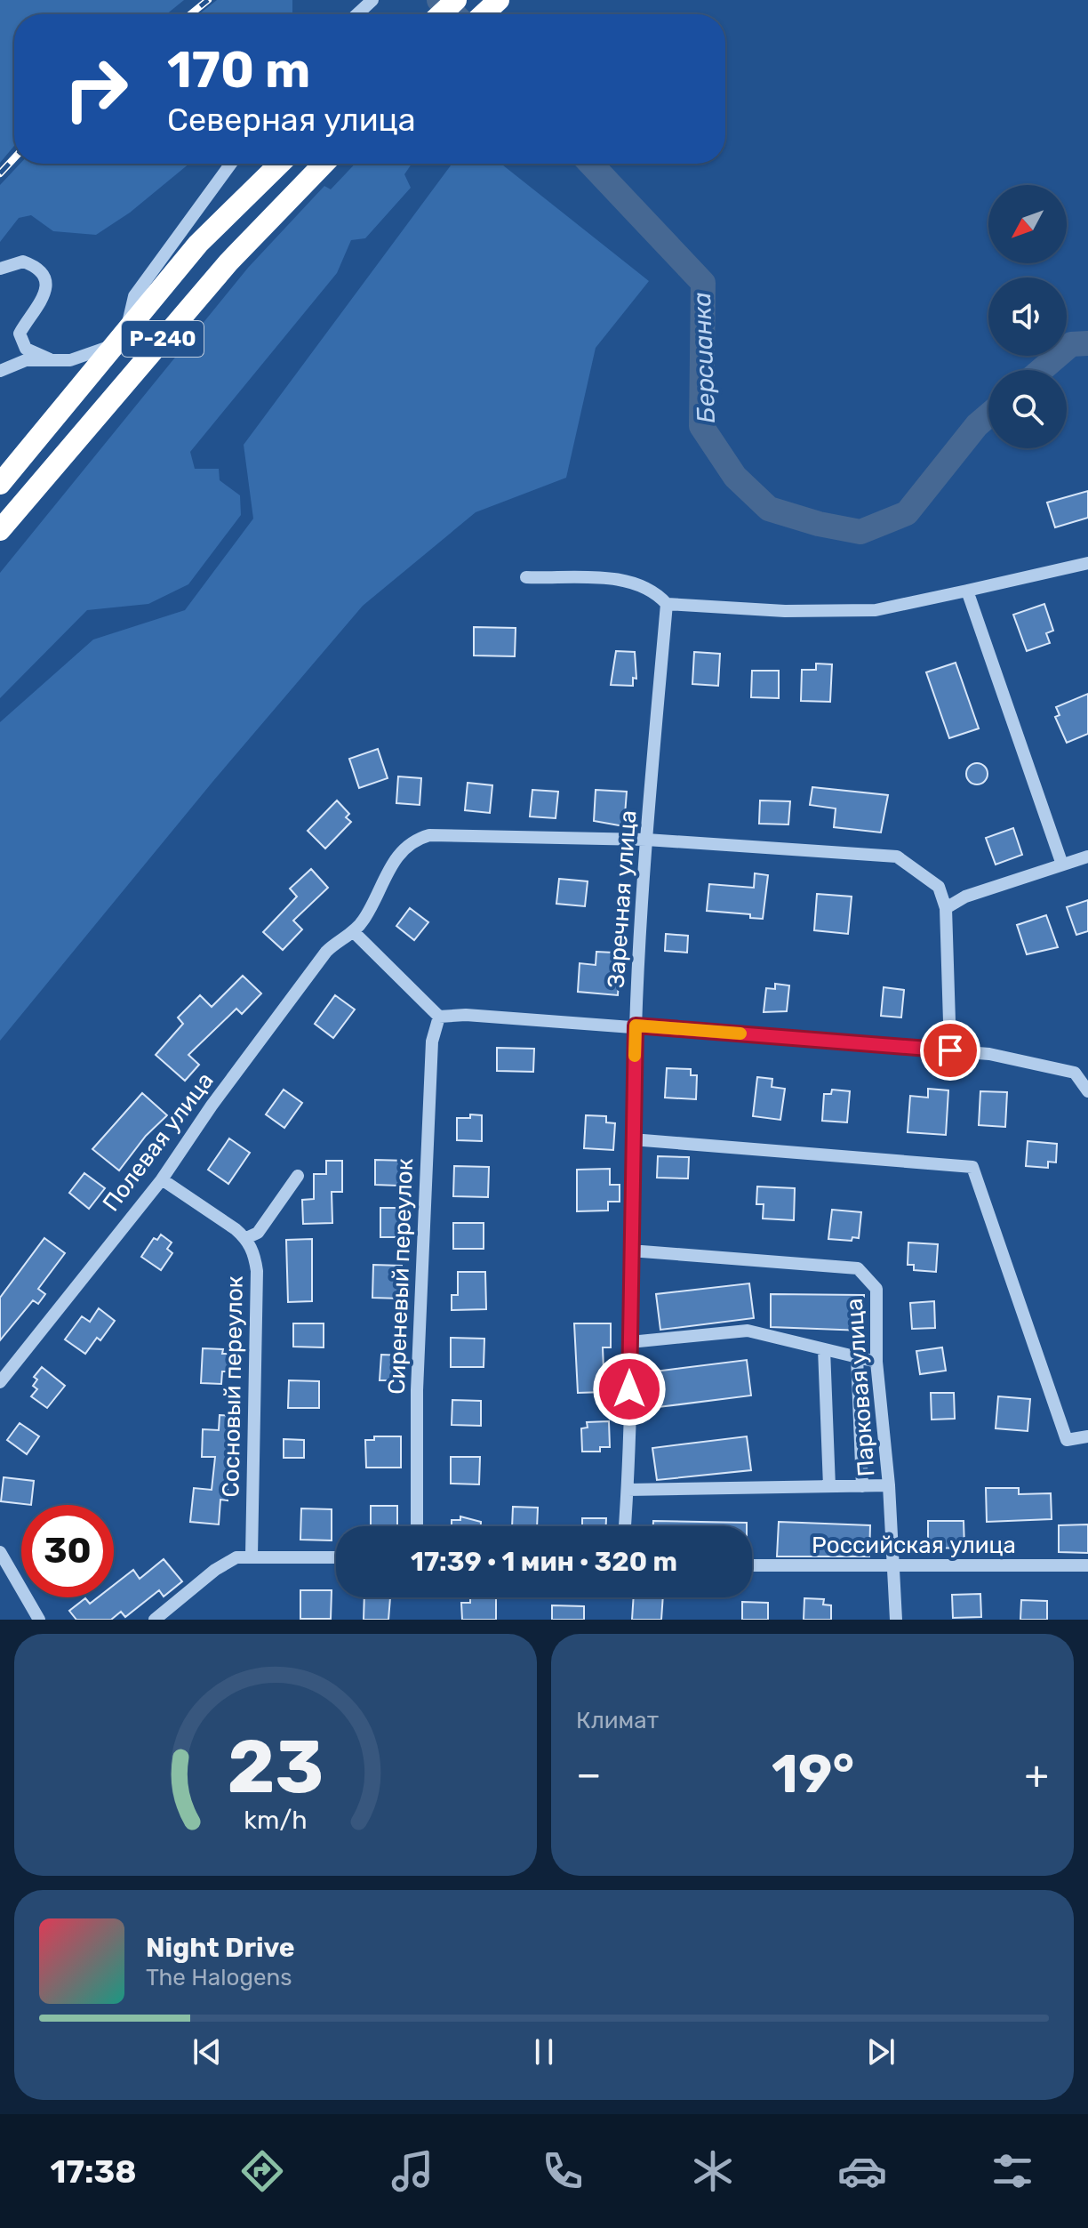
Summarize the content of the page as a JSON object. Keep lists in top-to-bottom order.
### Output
{
  "streets": {
    "highway": ["Р-240"],
    "street": [
      "Заречная улица",
      "Полевая улица",
      "Сиреневый переулок",
      "Сосновый переулок",
      "Парковая улица",
      "Российская улица"
    ]
  },
  "crossings": [
    ["Заречная улица", "Парковая улица"],
    ["Парковая улица", "Российская улица"]
  ],
  "water": ["Берсианка"],
  "north": "bottom left",
  "page": {
    "turn": ["170 m", "Северная улица"],
    "limit": "30",
    "trip": "17:39 · 1 мин · 320 m",
    "tile": "Климат",
    "heat": ["−", "19°", "+"],
    "song": ["Night Drive", "The Halogens"],
    "tabs": "17:38",
    "gauge": ["23", "km/h"]
  }
}
